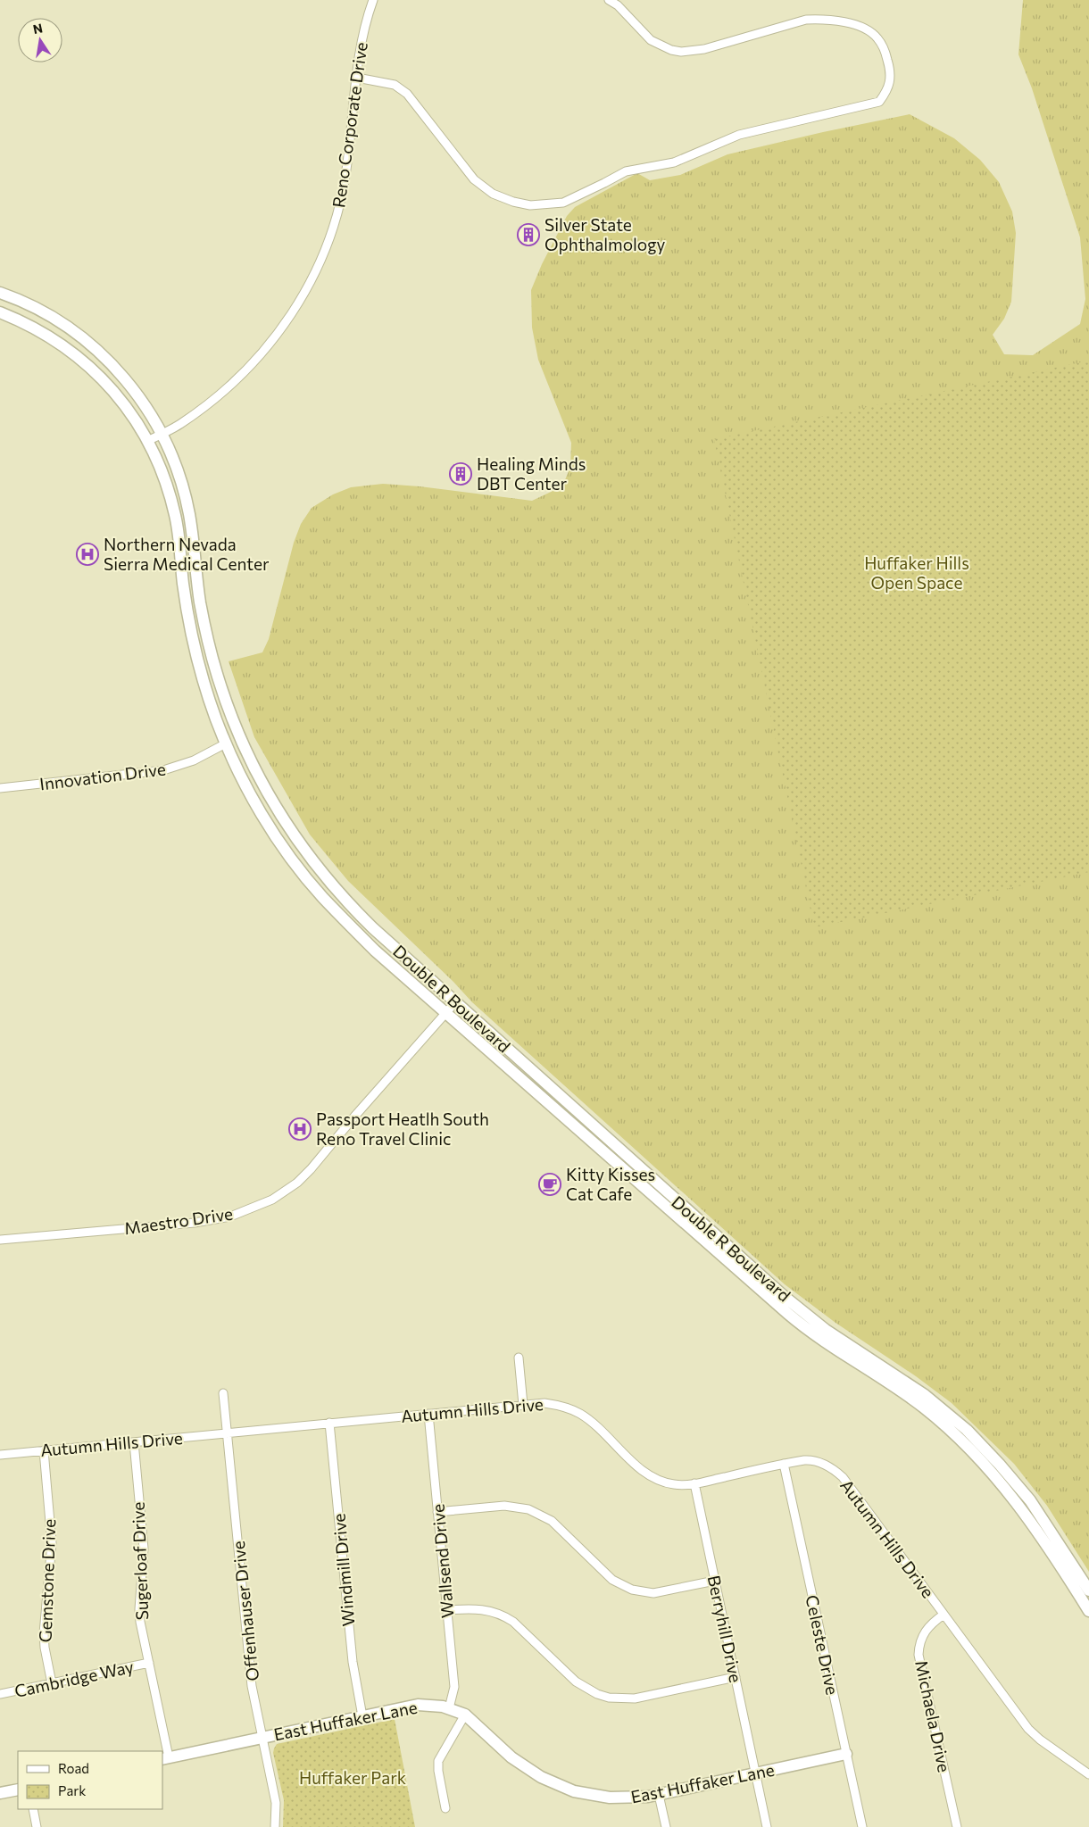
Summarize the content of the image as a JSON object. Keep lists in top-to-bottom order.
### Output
{
  "streets": {
    "main road": ["Double R Boulevard", "East Huffaker Lane"],
    "street": [
      "Reno Corporate Drive",
      "Innovation Drive",
      "Maestro Drive",
      "Autumn Hills Drive",
      "Sugerloaf Drive",
      "Wallsend Drive",
      "Windmill Drive",
      "Gemstone Drive",
      "Offenhauser Drive",
      "Berryhill Drive",
      "Celeste Drive",
      "Cambridge Way",
      "Michaela Drive"
    ]
  },
  "crossings": [
    ["Reno Corporate Drive", "Double R Boulevard"],
    ["Innovation Drive", "Double R Boulevard"],
    ["Double R Boulevard", "Maestro Drive"],
    ["Autumn Hills Drive", "Sugerloaf Drive"],
    ["Autumn Hills Drive", "Wallsend Drive"],
    ["Autumn Hills Drive", "Windmill Drive"],
    ["Autumn Hills Drive", "Gemstone Drive"],
    ["Autumn Hills Drive", "Offenhauser Drive"],
    ["Autumn Hills Drive", "Berryhill Drive"],
    ["Autumn Hills Drive", "Celeste Drive"],
    ["Autumn Hills Drive", "Michaela Drive"],
    ["Sugerloaf Drive", "Cambridge Way"],
    ["Sugerloaf Drive", "East Huffaker Lane"],
    ["Wallsend Drive", "East Huffaker Lane"],
    ["Windmill Drive", "East Huffaker Lane"],
    ["Gemstone Drive", "Cambridge Way"],
    ["Offenhauser Drive", "East Huffaker Lane"],
    ["Berryhill Drive", "East Huffaker Lane"],
    ["Celeste Drive", "East Huffaker Lane"]
  ],
  "parks": ["Huffaker Hills Open Space", "Huffaker Park"],
  "places": {
    "building": ["Silver State Ophthalmology", "Healing Minds DBT Center"],
    "hospital": ["Northern Nevada Sierra Medical Center", "Passport Heatlh South Reno Travel Clinic"],
    "cafe": ["Kitty Kisses Cat Cafe"]
  },
  "legend": ["Road", "Park"],
  "north": "top"
}
